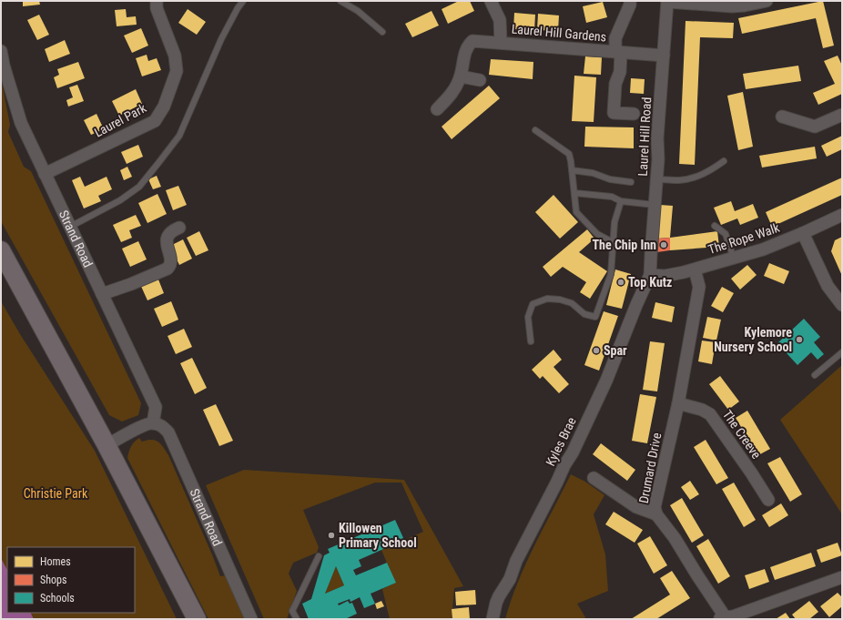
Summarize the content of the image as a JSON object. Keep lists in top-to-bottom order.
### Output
{
  "streets": {
    "street": [
      "Laurel Hill Gardens",
      "Laurel Park",
      "Laurel Hill Road",
      "Strand Road",
      "The Rope Walk",
      "The Creeve",
      "Kyles Brae",
      "Drumard Drive"
    ]
  },
  "crossings": [
    ["Laurel Hill Gardens", "Laurel Hill Road"],
    ["Laurel Park", "Strand Road"],
    ["Laurel Hill Road", "The Rope Walk"],
    ["Laurel Hill Road", "Kyles Brae"],
    ["The Rope Walk", "Kyles Brae"],
    ["The Rope Walk", "Drumard Drive"],
    ["The Creeve", "Drumard Drive"]
  ],
  "parks": ["Christie Park"],
  "places": [
    "The Chip Inn",
    "Top Kutz",
    "Kylemore Nursery School",
    "Spar",
    "Killowen Primary School"
  ],
  "legend": ["Homes", "Shops", "Schools"]
}
